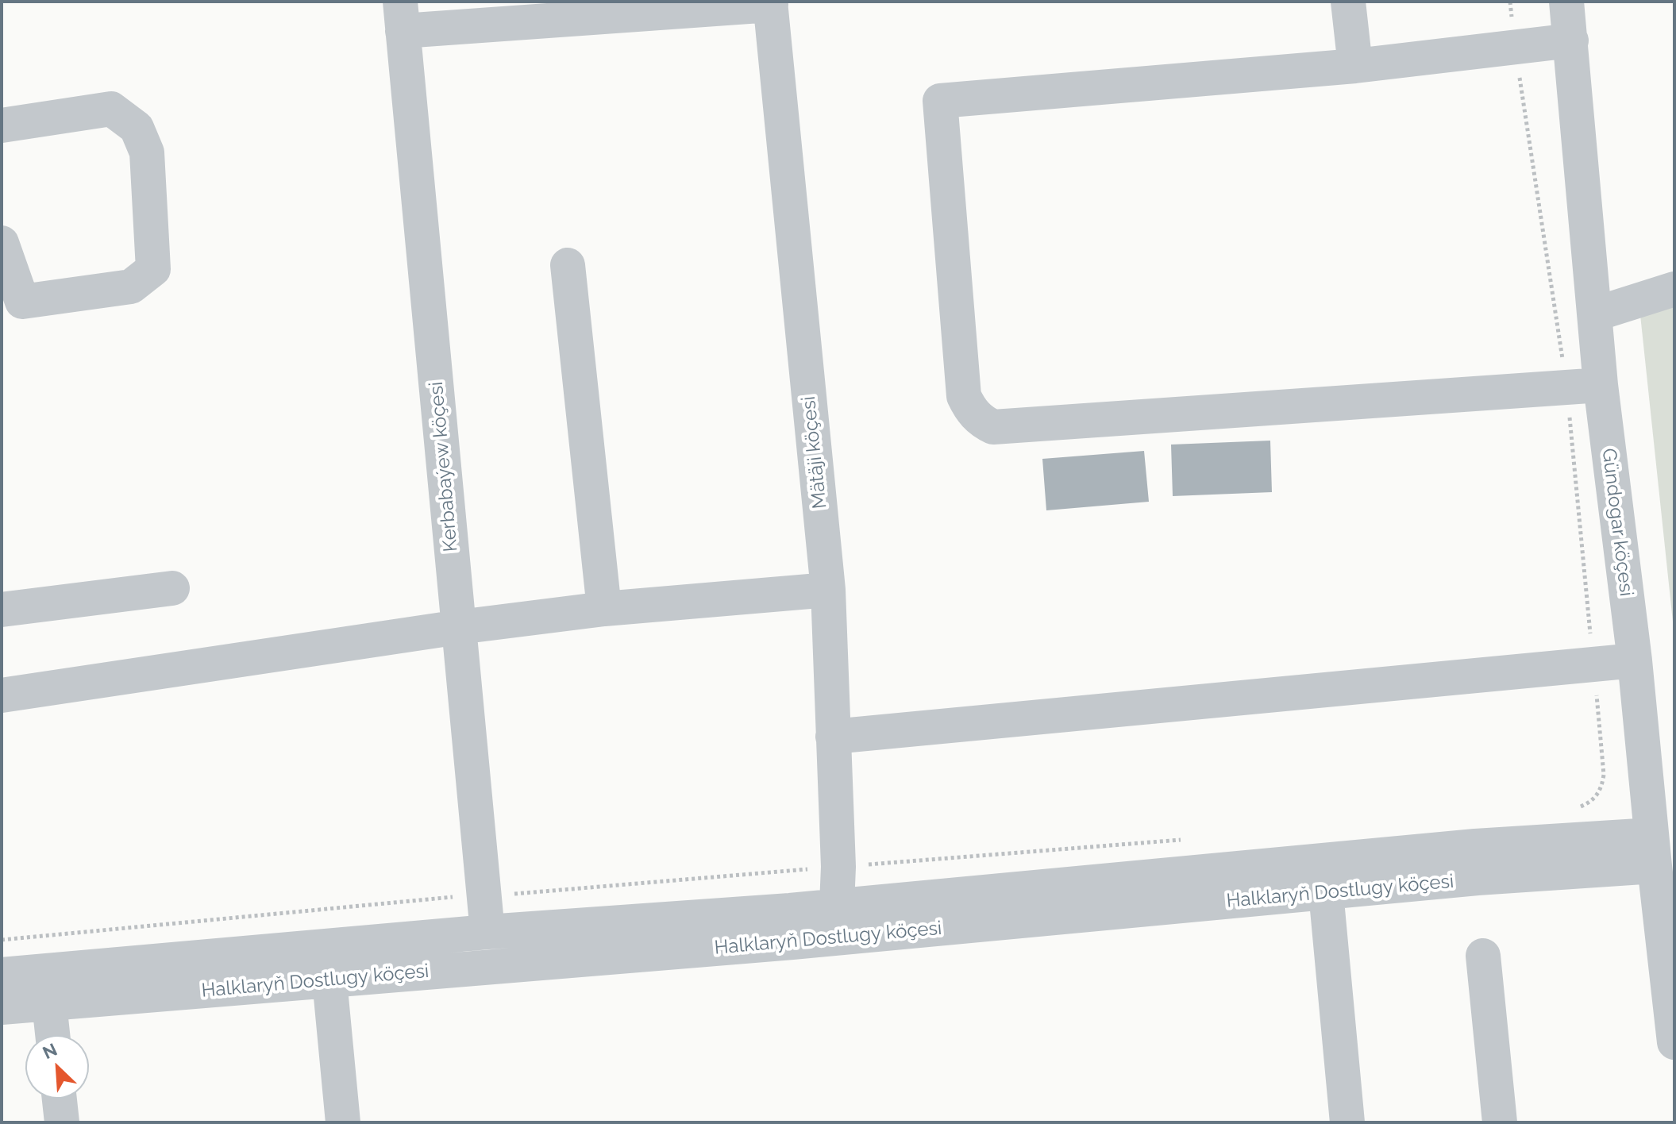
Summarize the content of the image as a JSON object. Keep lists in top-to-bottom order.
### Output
{
  "streets": {
    "street": [
      "Mätäji köçesi",
      "Kerbabaýew köçesi",
      "Gündogar köçesi",
      "Halklaryň Dostlugy köçesi"
    ]
  },
  "crossings": [
    ["Mätäji köçesi", "Halklaryň Dostlugy köçesi"],
    ["Kerbabaýew köçesi", "Halklaryň Dostlugy köçesi"],
    ["Gündogar köçesi", "Halklaryň Dostlugy köçesi"]
  ],
  "north": "top left"
}
